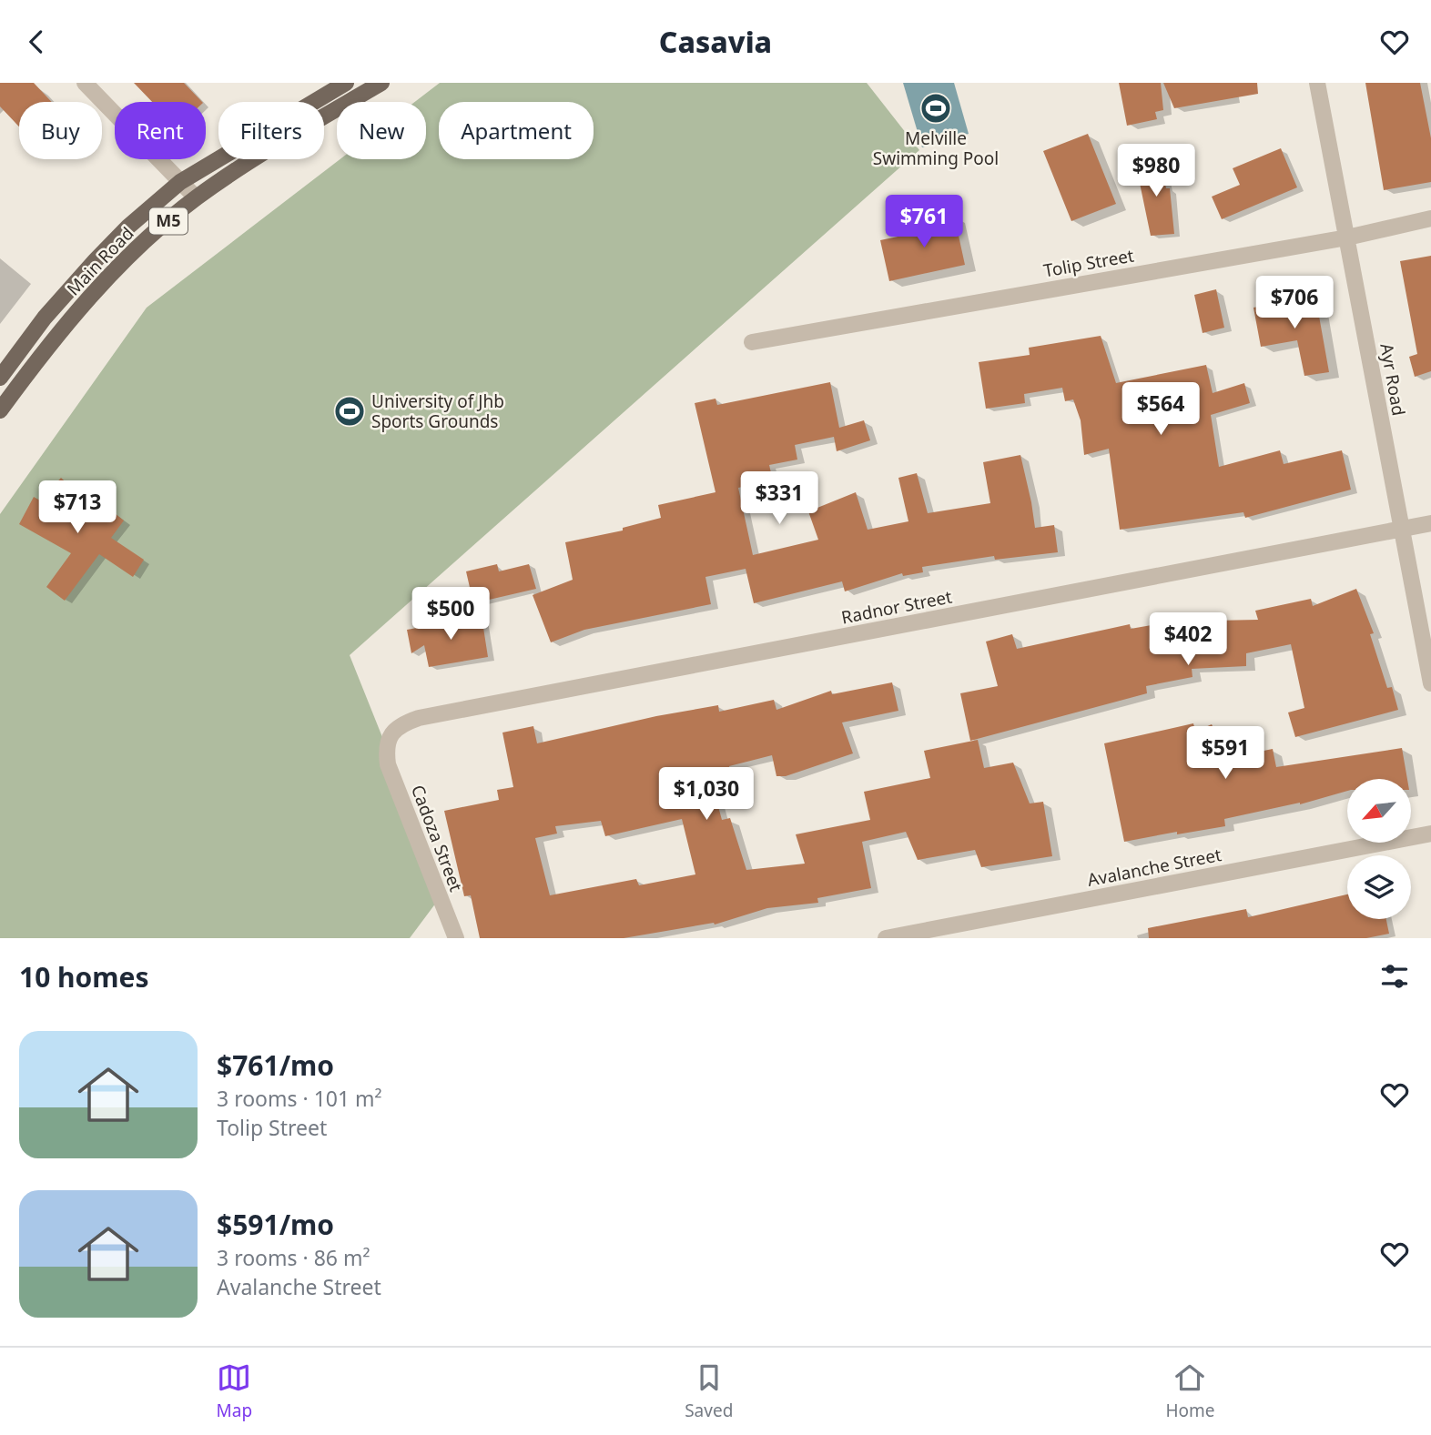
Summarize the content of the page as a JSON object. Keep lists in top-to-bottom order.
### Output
{
  "streets": {
    "main road": ["M5", "Main Road"],
    "street": [
      "Tolip Street",
      "Ayr Road",
      "Radnor Street",
      "Cadoza Street",
      "Avalanche Street"
    ]
  },
  "crossings": [
    ["Tolip Street", "Ayr Road"],
    ["Ayr Road", "Radnor Street"],
    ["Radnor Street", "Cadoza Street"]
  ],
  "places": {
    "sports": ["Melville Swimming Pool", "University of Jhb Sports Grounds"]
  },
  "north": "bottom left",
  "page": {
    "header": "Casavia",
    "chip": [
      "Buy",
      "Rent",
      "Filters",
      "New",
      "Apartment"
    ],
    "price": [
      "$980",
      "$761",
      "$706",
      "$564",
      "$331",
      "$713",
      "$500",
      "$402",
      "$591",
      "$1,030"
    ],
    "heading": "10 homes",
    "list": [
      {
        "name": "$761/mo",
        "note": "3 rooms · 101 m² · Tolip Street"
      },
      {
        "name": "$591/mo",
        "note": "3 rooms · 86 m² · Avalanche Street"
      }
    ],
    "tabs": ["Map", "Saved", "Home"]
  }
}
